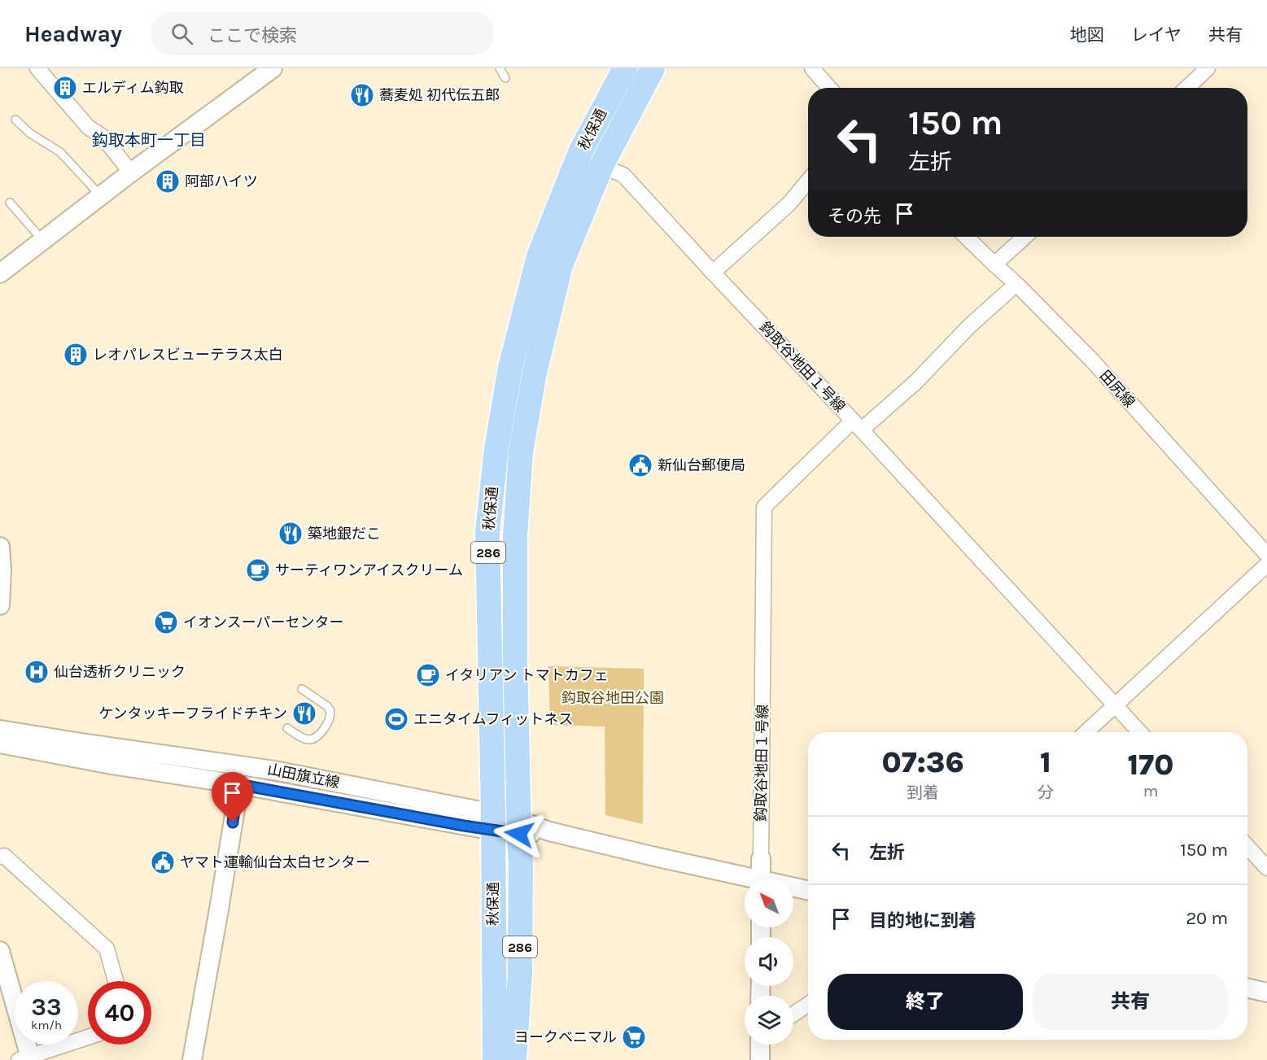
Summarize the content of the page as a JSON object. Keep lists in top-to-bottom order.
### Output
{
  "streets": {
    "highway": ["秋保通", "286"],
    "street": ["鈎取谷地田１号線", "田尻線", "山田旗立線"]
  },
  "crossings": [
    ["秋保通", "鈎取谷地田１号線"],
    ["秋保通", "山田旗立線"]
  ],
  "districts": ["鈎取本町一丁目"],
  "parks": ["鈎取谷地田公園"],
  "places": {
    "building": ["エルディム鈎取", "阿部ハイツ", "レオパレスビューテラス太白"],
    "restaurant": ["蕎麦処 初代伝五郎", "築地銀だこ", "ケンタッキーフライドチキン"],
    "public building": ["新仙台郵便局", "ヤマト運輸仙台太白センター"],
    "cafe": ["サーティワンアイスクリーム", "イタリアン トマトカフェ"],
    "supermarket": ["イオンスーパーセンター", "ヨークベニマル"],
    "hospital": ["仙台透析クリニック"],
    "sports": ["エニタイムフィットネス"]
  },
  "north": "top left",
  "page": {
    "header": "Headway",
    "search": "ここで検索",
    "nav": ["地図", "レイヤ", "共有"],
    "turn": ["150 m", "左折"],
    "then": "その先",
    "eta": [
      "07:36",
      "到着",
      "1",
      "分",
      "170",
      "m"
    ],
    "list": [
      {
        "name": "左折",
        "value": "150 m"
      },
      {
        "name": "目的地に到着",
        "value": "20 m"
      }
    ],
    "buttons": ["終了", "共有"],
    "speed": "33 km/h",
    "limit": "40"
  }
}
